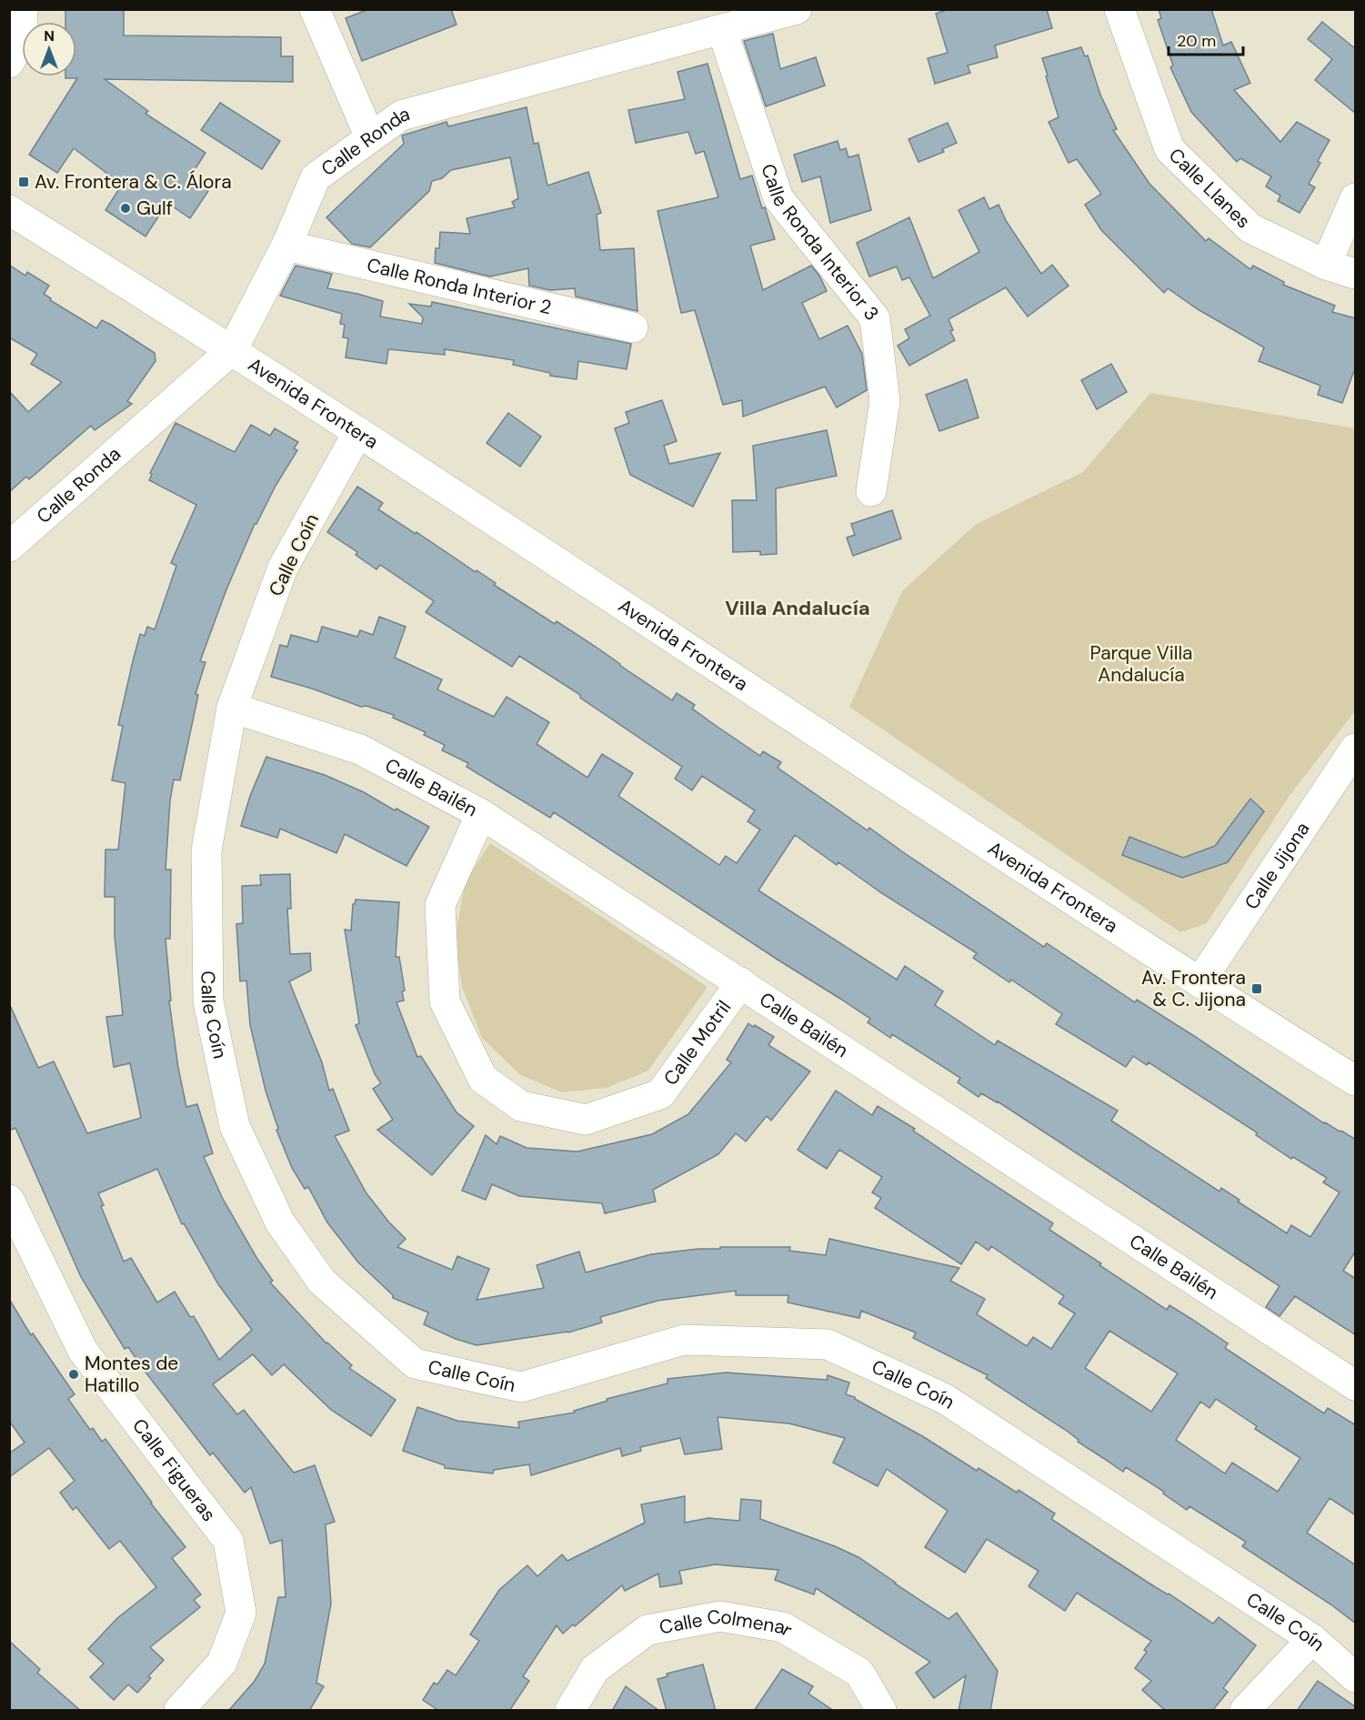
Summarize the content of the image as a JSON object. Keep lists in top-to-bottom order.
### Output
{
  "streets": {
    "street": [
      "Calle Ronda",
      "Calle Llanes",
      "Calle Ronda Interior 3",
      "Calle Ronda Interior 2",
      "Avenida Frontera",
      "Calle Coín",
      "Calle Bailén",
      "Calle Jijona",
      "Calle Motril",
      "Calle Figueras",
      "Calle Colmenar"
    ]
  },
  "crossings": [
    ["Calle Ronda", "Calle Ronda Interior 3"],
    ["Calle Ronda", "Calle Ronda Interior 2"],
    ["Calle Ronda", "Avenida Frontera"],
    ["Avenida Frontera", "Calle Coín"],
    ["Avenida Frontera", "Calle Jijona"],
    ["Calle Coín", "Calle Bailén"],
    ["Calle Bailén", "Calle Motril"]
  ],
  "districts": ["Villa Andalucía"],
  "parks": ["Parque Villa Andalucía"],
  "places": {
    "transit": ["Av. Frontera & C. Álora", "Av. Frontera & C. Jijona"],
    "other": ["Gulf", "Montes de Hatillo"]
  },
  "scale_bar": "20 m",
  "north": "top"
}
